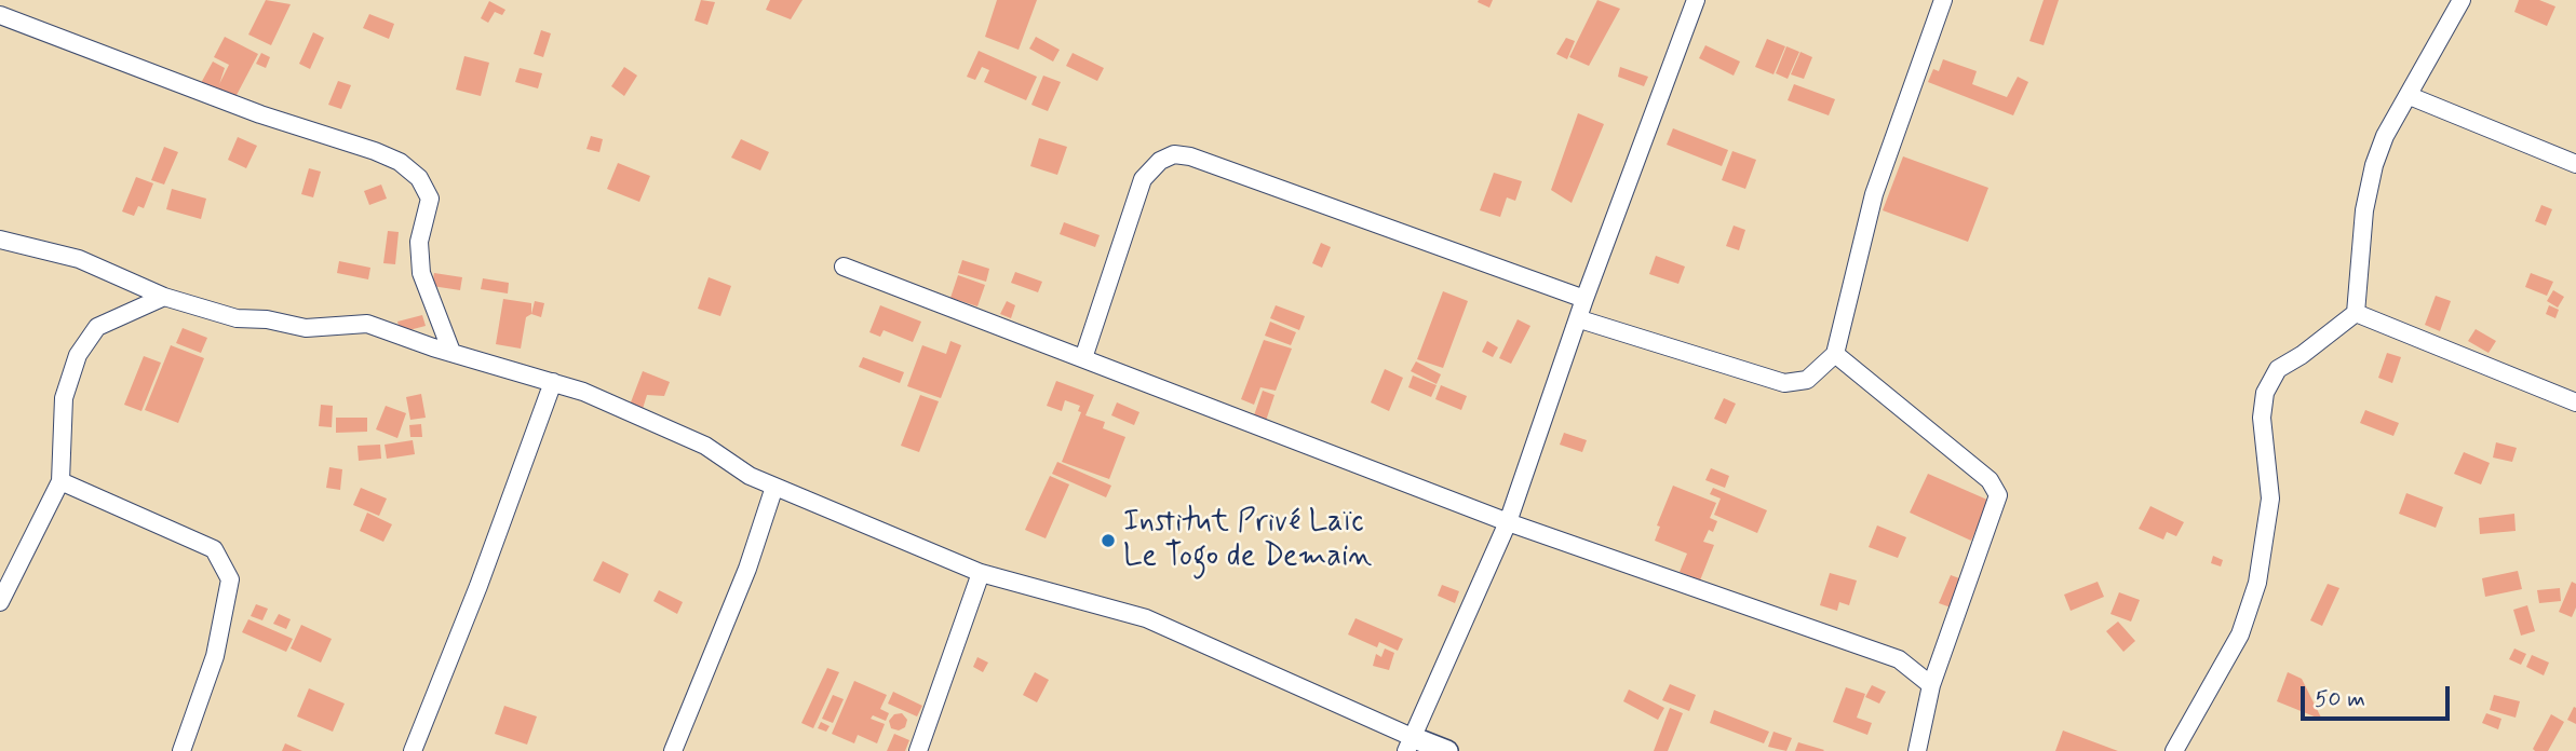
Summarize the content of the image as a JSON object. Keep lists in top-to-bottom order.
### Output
{
  "places": ["Institut Privé Laïc Le Togo de Demain"],
  "scale_bar": "50 m"
}
